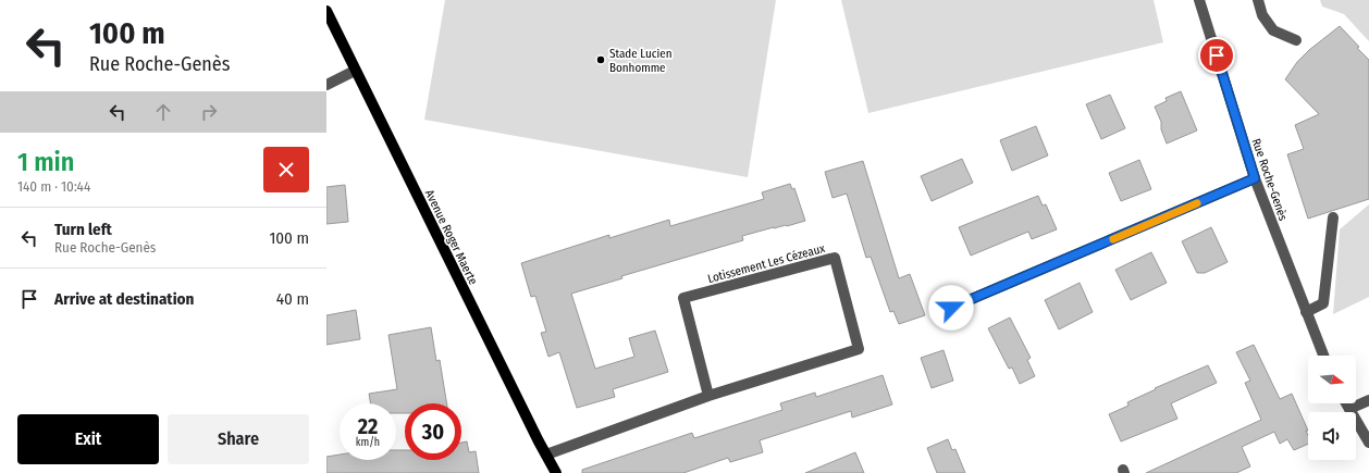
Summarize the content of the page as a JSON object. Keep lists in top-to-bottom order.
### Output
{
  "streets": {
    "main road": ["Avenue Roger Maerte"],
    "street": ["Rue Roche-Genès", "Lotissement Les Cézeaux"]
  },
  "places": ["Stade Lucien Bonhomme"],
  "north": "right",
  "page": {
    "turn": ["100 m", "Rue Roche-Genès"],
    "heading": ["1 min", "140 m · 10:44"],
    "list": [
      {
        "name": "Turn left",
        "note": "Rue Roche-Genès",
        "value": "100 m"
      },
      {
        "name": "Arrive at destination",
        "value": "40 m"
      }
    ],
    "speed": "22 km/h",
    "limit": "30",
    "buttons": ["Exit", "Share"]
  }
}
